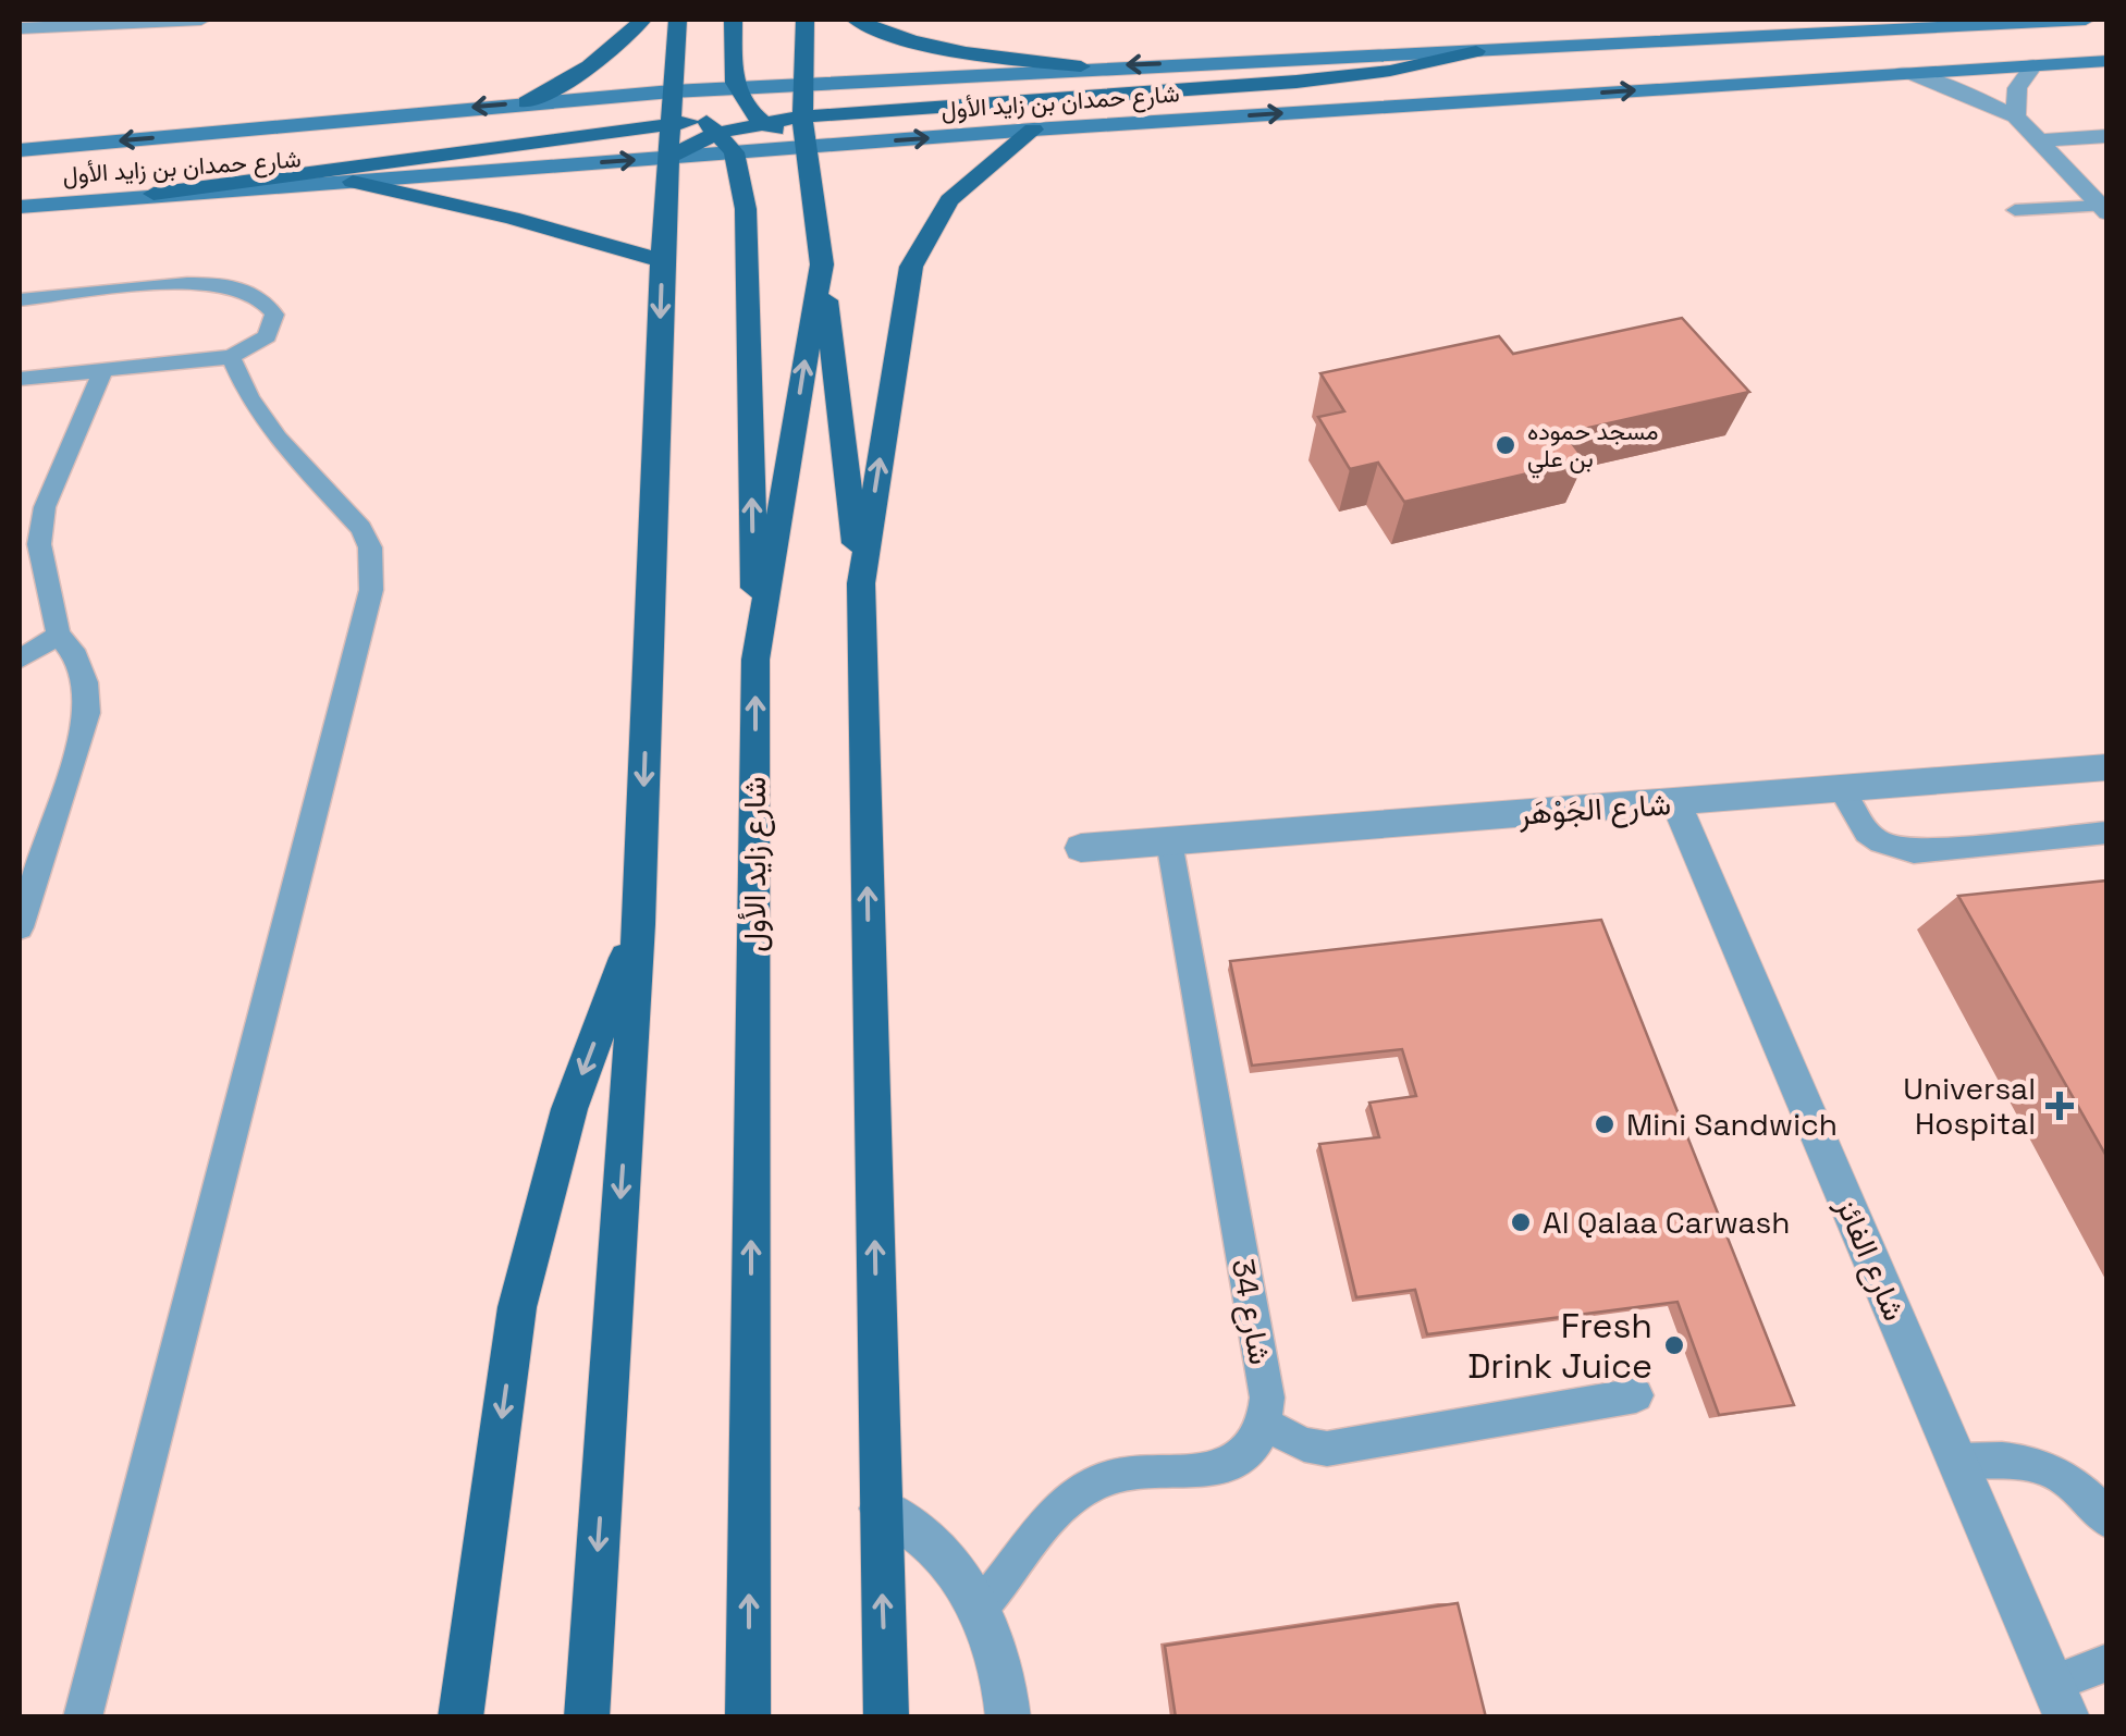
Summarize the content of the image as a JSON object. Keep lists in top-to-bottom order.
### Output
{
  "streets": {
    "main road": ["شارع حمدان بن زايد الأول", "شارع زايد الأول"],
    "street": ["شارع الجَوْهَر", "شارع الفائز"],
    "lane": ["شارع 34"]
  },
  "crossings": [
    ["شارع حمدان بن زايد الأول", "شارع زايد الأول"],
    ["شارع الجَوْهَر", "شارع الفائز"],
    ["شارع الجَوْهَر", "شارع 34"]
  ],
  "places": {
    "other": [
      "مسجد حموده بن علي",
      "Mini Sandwich",
      "Al Qalaa Carwash",
      "Fresh Drink Juice"
    ],
    "health": ["Universal Hospital"]
  }
}
